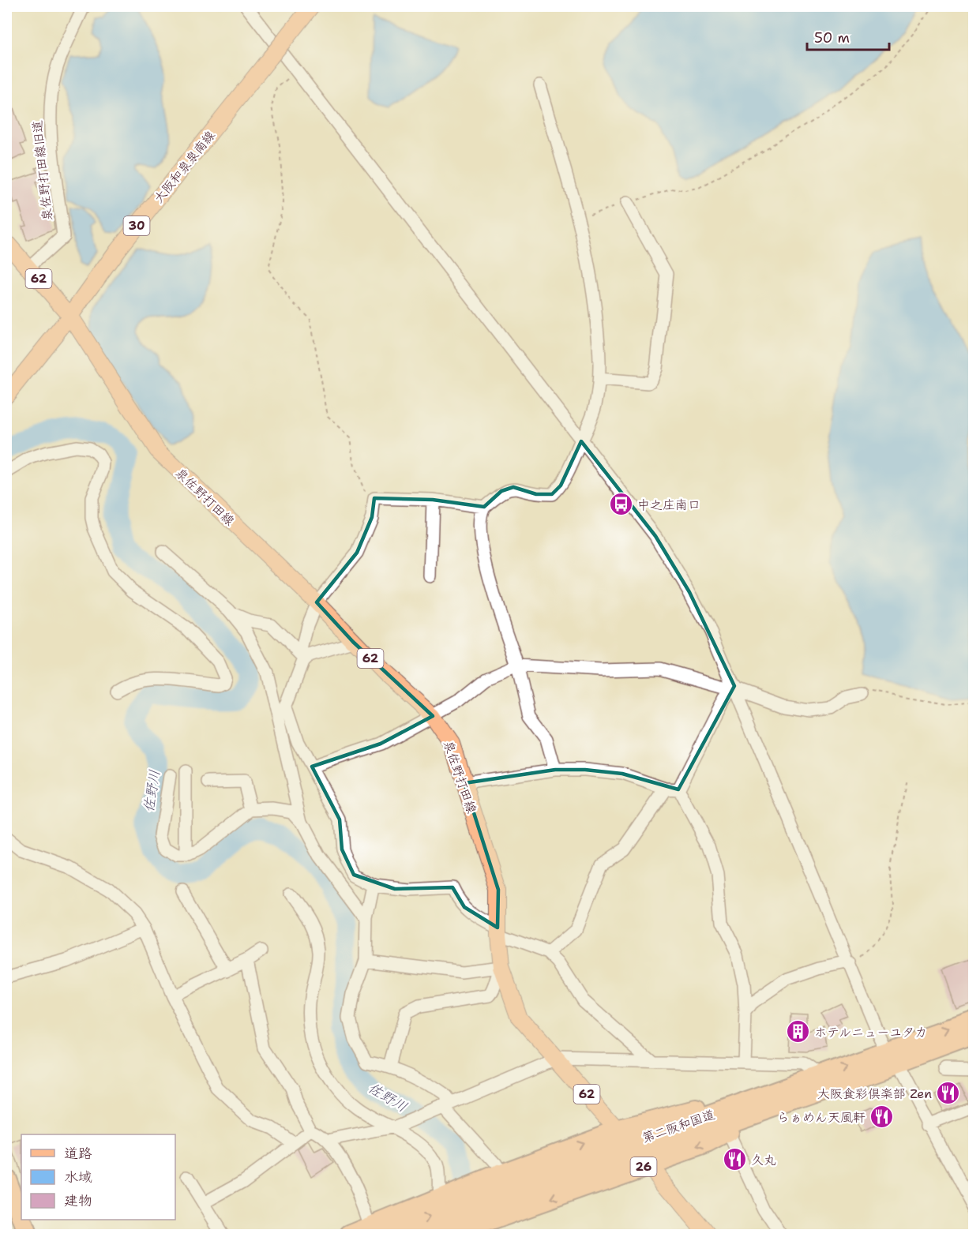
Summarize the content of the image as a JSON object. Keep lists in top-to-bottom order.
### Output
{
  "streets": {
    "highway": ["第二阪和国道", "26"],
    "main road": [
      "大阪和泉泉南線",
      "30",
      "62",
      "泉佐野打田線"
    ],
    "street": ["泉佐野打田線旧道"]
  },
  "crossings": [
    ["大阪和泉泉南線", "泉佐野打田線"],
    ["泉佐野打田線旧道", "泉佐野打田線"],
    ["泉佐野打田線", "第二阪和国道"],
    ["泉佐野打田線", "26"],
    ["第二阪和国道", "26"]
  ],
  "water": ["佐野川"],
  "places": {
    "bus stop": ["中之庄南口"],
    "building": ["ホテルニューユタカ"],
    "restaurant": ["大阪食彩倶楽部 Zen", "らぁめん天風軒", "久丸"]
  },
  "legend": ["道路", "水域", "建物"],
  "scale_bar": "50 m"
}
